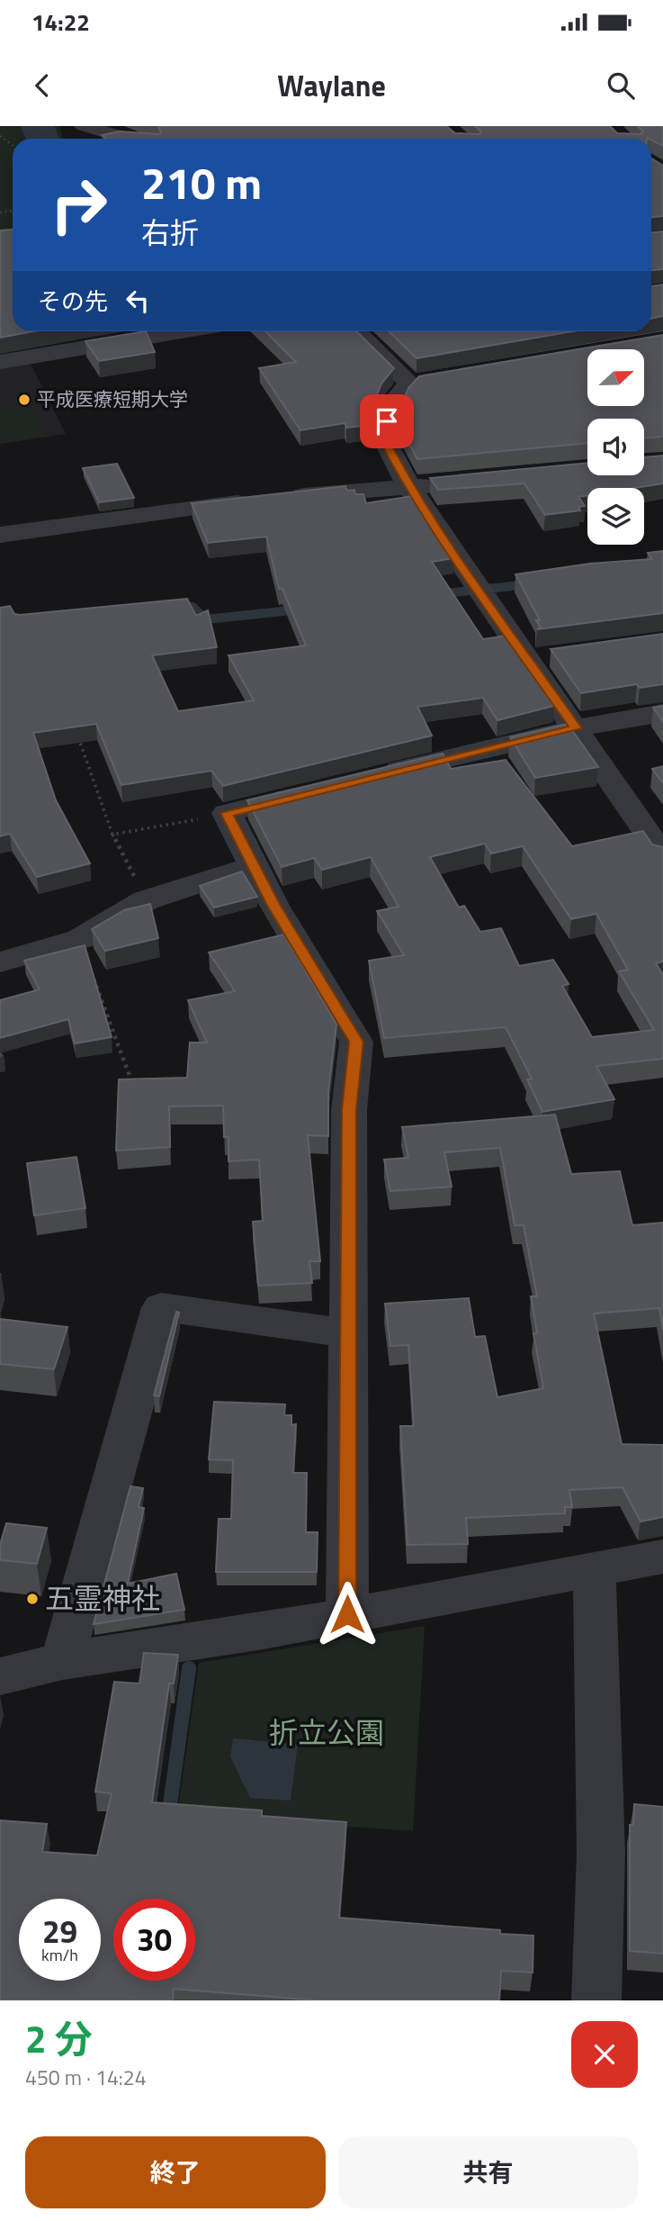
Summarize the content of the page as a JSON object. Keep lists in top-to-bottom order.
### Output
{
  "parks": ["折立公園"],
  "places": ["平成医療短期大学", "五霊神社"],
  "north": "right",
  "page": {
    "status": "14:22",
    "header": "Waylane",
    "turn": ["210 m", "右折"],
    "then": "その先",
    "speed": "29 km/h",
    "limit": "30",
    "heading": ["2 分", "450 m · 14:24"],
    "buttons": ["終了", "共有"]
  }
}
